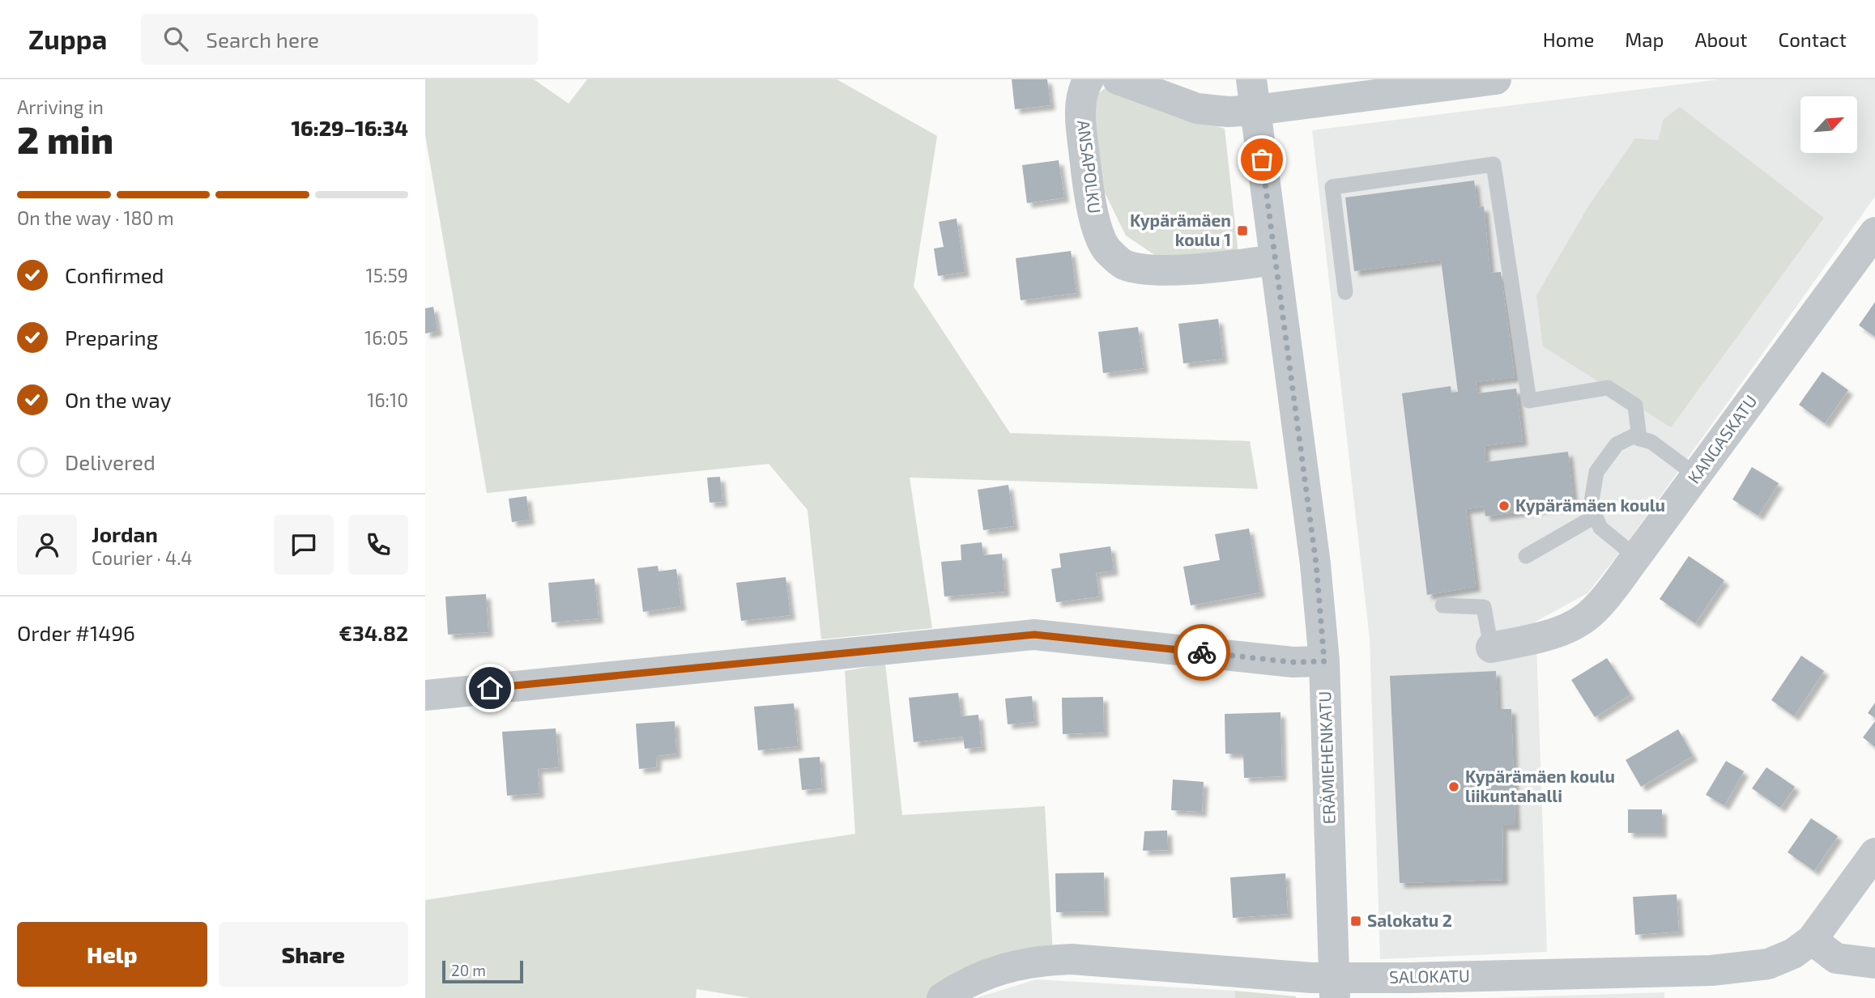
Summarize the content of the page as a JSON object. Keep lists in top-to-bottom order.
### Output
{
  "streets": {
    "street": [
      "ANSAPOLKU",
      "KANGASKATU",
      "ERÄMIEHENKATU",
      "SALOKATU"
    ]
  },
  "crossings": [
    ["ANSAPOLKU", "ERÄMIEHENKATU"],
    ["ERÄMIEHENKATU", "SALOKATU"]
  ],
  "places": {
    "transit": ["Kypärämäen koulu 1", "Salokatu 2"],
    "other": ["Kypärämäen koulu", "Kypärämäen koulu liikuntahalli"]
  },
  "scale_bar": "20 m",
  "north": "top right",
  "page": {
    "header": "Zuppa",
    "search": "Search here",
    "nav": [
      "Home",
      "Map",
      "About",
      "Contact"
    ],
    "heading": ["2 min", "Arriving in", "16:29–16:34"],
    "panel": [
      "Jordan",
      "Courier · 4.4",
      "Order #1496",
      "€34.82"
    ],
    "bar": "On the way · 180 m",
    "list": [
      ["Confirmed", "15:59"],
      ["Preparing", "16:05"],
      ["On the way", "16:10"],
      "Delivered"
    ],
    "buttons": ["Help", "Share"],
    "scale": "20 m"
  }
}
